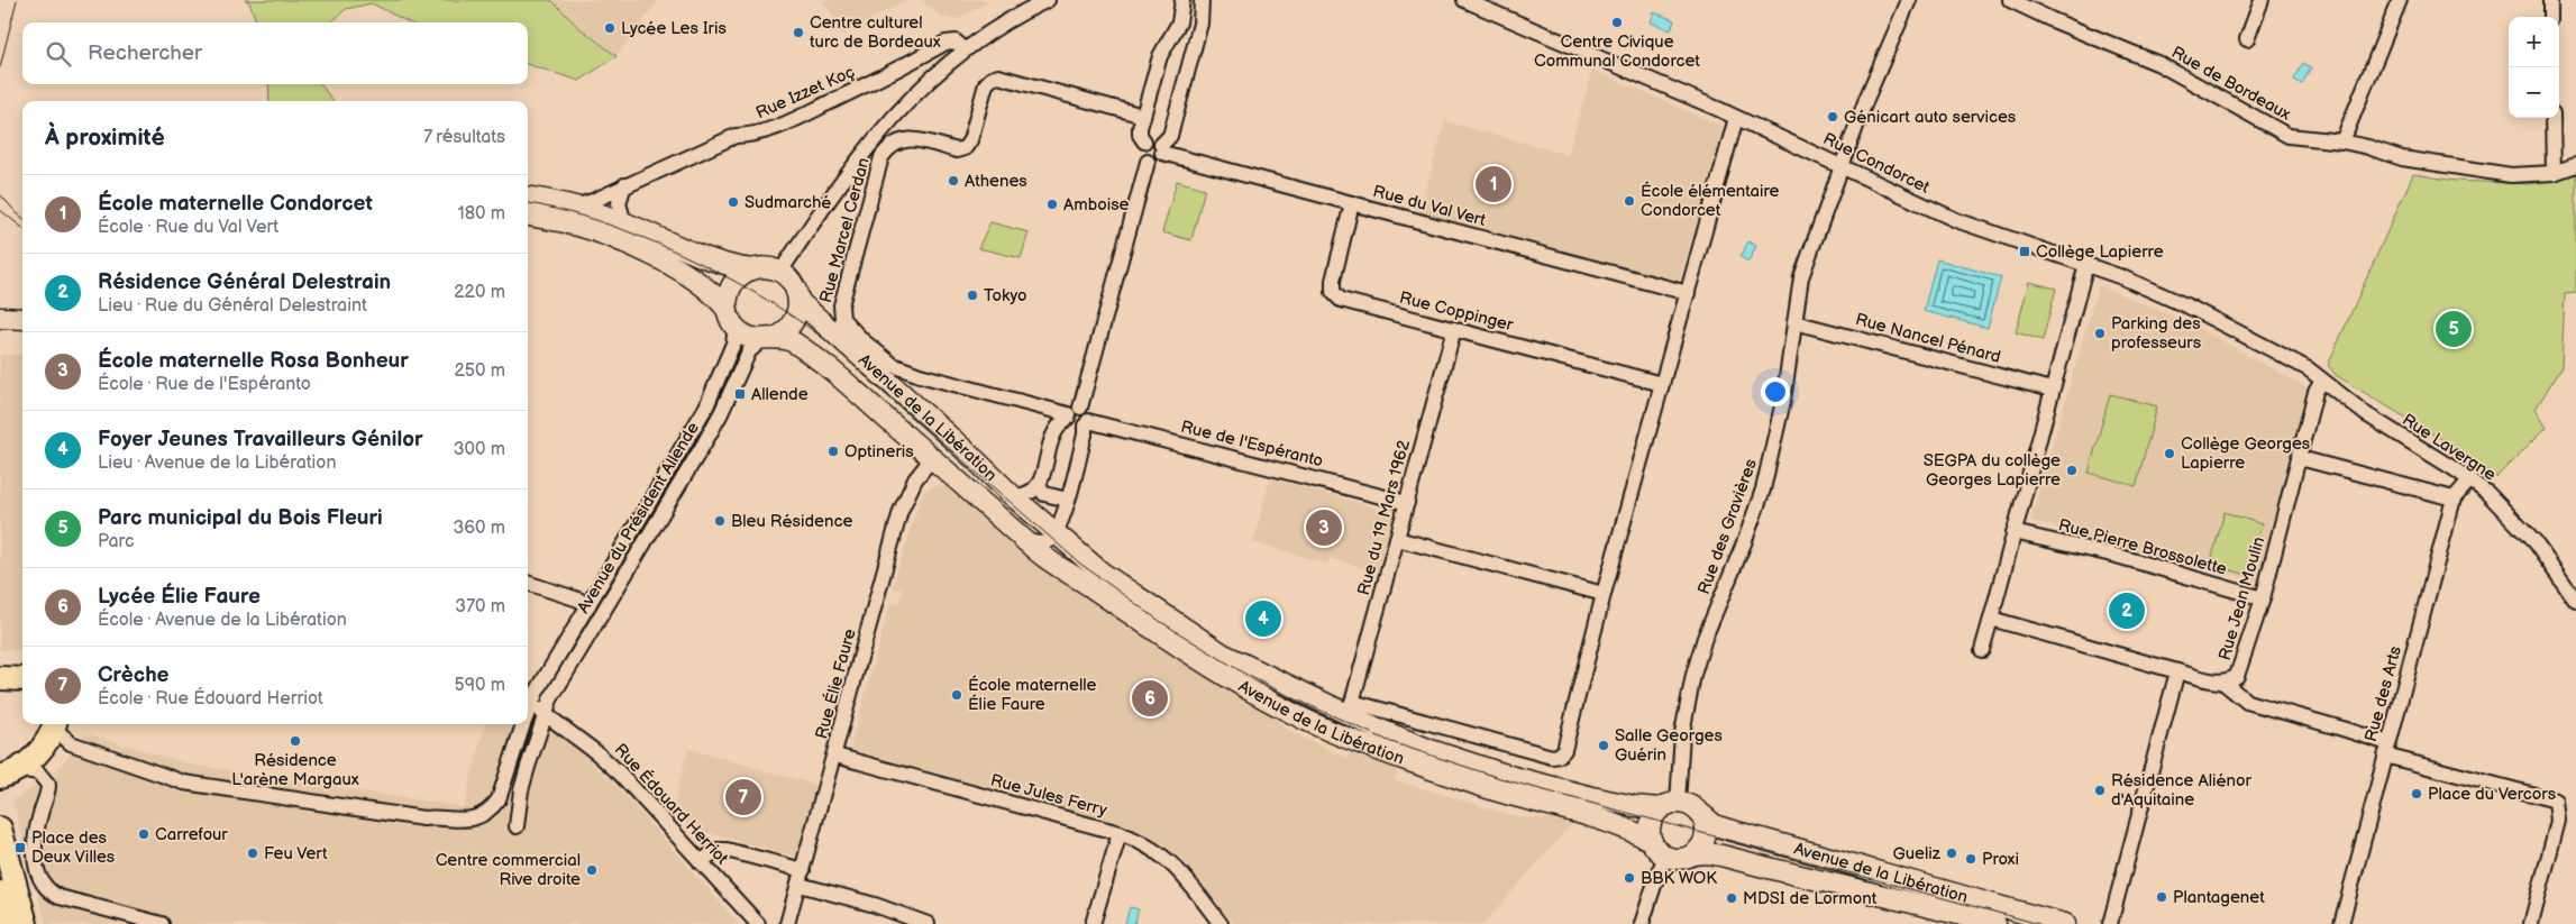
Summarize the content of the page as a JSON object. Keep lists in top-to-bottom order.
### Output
{
  "streets": {
    "street": [
      "Rue de Bordeaux",
      "Rue Izzet Koç",
      "Rue Condorcet",
      "Rue du Val Vert",
      "Rue Marcel Cerdan",
      "Rue Coppinger",
      "Rue Nancel Pénard",
      "Avenue de la Libération",
      "Rue de l'Espéranto",
      "Rue Lavergne",
      "Avenue du Président Allende",
      "Rue du 19 Mars 1962",
      "Rue des Gravières",
      "Rue Pierre Brossolette",
      "Rue Jean Moulin",
      "Rue Élie Faure",
      "Rue des Arts",
      "Rue Jules Ferry",
      "Rue Édouard Herriot"
    ]
  },
  "crossings": [
    ["Rue Condorcet", "Rue Lavergne"],
    ["Rue Condorcet", "Rue des Gravières"],
    ["Rue du Val Vert", "Rue Coppinger"],
    ["Rue Coppinger", "Rue du 19 Mars 1962"],
    ["Rue Nancel Pénard", "Rue des Gravières"],
    ["Avenue de la Libération", "Avenue du Président Allende"],
    ["Avenue de la Libération", "Rue du 19 Mars 1962"],
    ["Avenue de la Libération", "Rue des Gravières"],
    ["Avenue de la Libération", "Rue Élie Faure"],
    ["Rue de l'Espéranto", "Rue du 19 Mars 1962"],
    ["Rue Lavergne", "Rue Jean Moulin"],
    ["Rue Lavergne", "Rue des Arts"],
    ["Avenue du Président Allende", "Rue Édouard Herriot"],
    ["Rue Pierre Brossolette", "Rue Jean Moulin"],
    ["Rue Élie Faure", "Rue Jules Ferry"]
  ],
  "places": {
    "other": [
      "Centre Civique Communal Condorcet",
      "Lycée Les Iris",
      "Centre culturel turc de Bordeaux",
      "Génicart auto services",
      "Athenes",
      "École élémentaire Condorcet",
      "Sudmarché",
      "Amboise",
      "Tokyo",
      "Parking des professeurs",
      "Optineris",
      "Collège Georges Lapierre",
      "SEGPA du collège Georges Lapierre",
      "Bleu Résidence",
      "École maternelle Élie Faure",
      "Résidence L'arène Margaux",
      "Salle Georges Guérin",
      "Résidence Aliénor d'Aquitaine",
      "Place du Vercors",
      "Carrefour",
      "Feu Vert",
      "Gueliz",
      "Proxi",
      "Centre commercial Rive droite",
      "BBK WOK",
      "Plantagenet",
      "MDSI de Lormont"
    ],
    "transit": ["Collège Lapierre", "Allende", "Place des Deux Villes"]
  },
  "page": {
    "map_buttons": ["+", "−"],
    "search": "Rechercher",
    "heading": ["À proximité", "7 résultats"],
    "pins": [
      "1",
      "5",
      "3",
      "2",
      "4",
      "6",
      "7"
    ],
    "list": [
      {
        "mark": "1",
        "name": "École maternelle Condorcet",
        "note": "École · Rue du Val Vert",
        "value": "180 m"
      },
      {
        "mark": "2",
        "name": "Résidence Général Delestrain",
        "note": "Lieu · Rue du Général Delestraint",
        "value": "220 m"
      },
      {
        "mark": "3",
        "name": "École maternelle Rosa Bonheur",
        "note": "École · Rue de l'Espéranto",
        "value": "250 m"
      },
      {
        "mark": "4",
        "name": "Foyer Jeunes Travailleurs Génilor",
        "note": "Lieu · Avenue de la Libération",
        "value": "300 m"
      },
      {
        "mark": "5",
        "name": "Parc municipal du Bois Fleuri",
        "note": "Parc",
        "value": "360 m"
      },
      {
        "mark": "6",
        "name": "Lycée Élie Faure",
        "note": "École · Avenue de la Libération",
        "value": "370 m"
      },
      {
        "mark": "7",
        "name": "Crèche",
        "note": "École · Rue Édouard Herriot",
        "value": "590 m"
      }
    ]
  }
}
